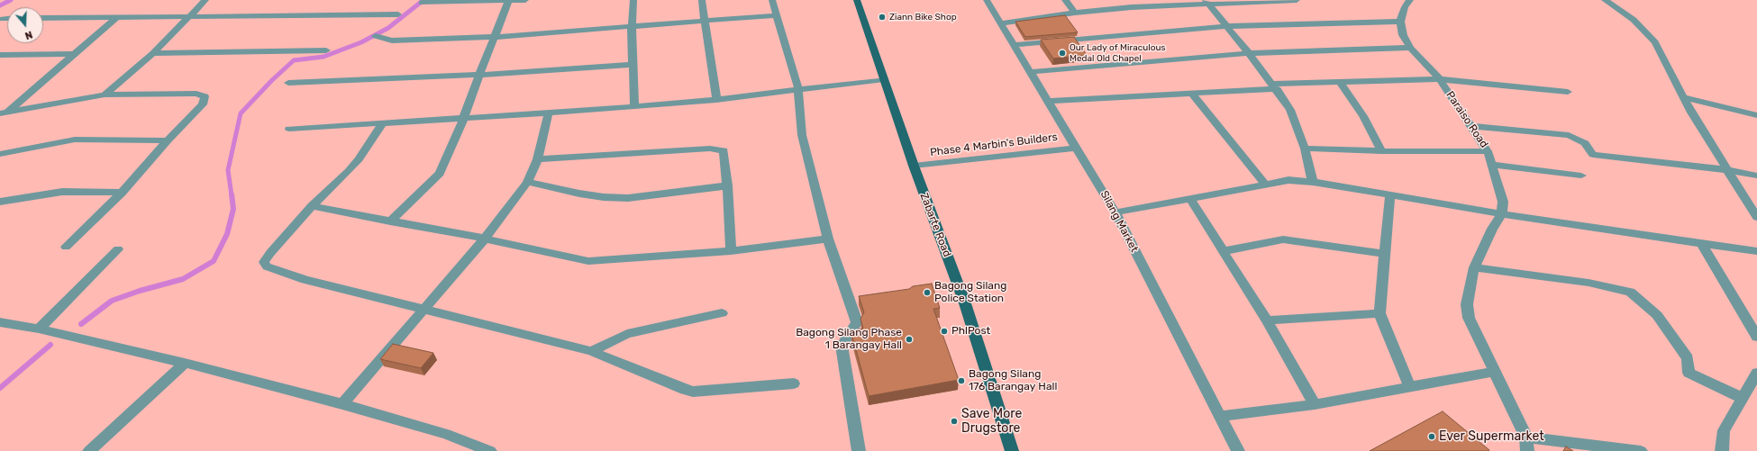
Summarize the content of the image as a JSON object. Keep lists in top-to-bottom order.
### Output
{
  "streets": {
    "main road": ["Zabarte Road"],
    "street": ["Paraiso Road", "Phase 4 Marbin's Builders", "Silang Market"]
  },
  "crossings": [
    ["Phase 4 Marbin's Builders", "Silang Market"],
    ["Phase 4 Marbin's Builders", "Zabarte Road"]
  ],
  "places": [
    "Ziann Bike Shop",
    "Our Lady of Miraculous Medal Old Chapel",
    "Bagong Silang Police Station",
    "PhlPost",
    "Bagong Silang Phase 1 Barangay Hall",
    "Bagong Silang 176 Barangay Hall",
    "Save More Drugstore",
    "Ever Supermarket"
  ],
  "north": "bottom"
}
